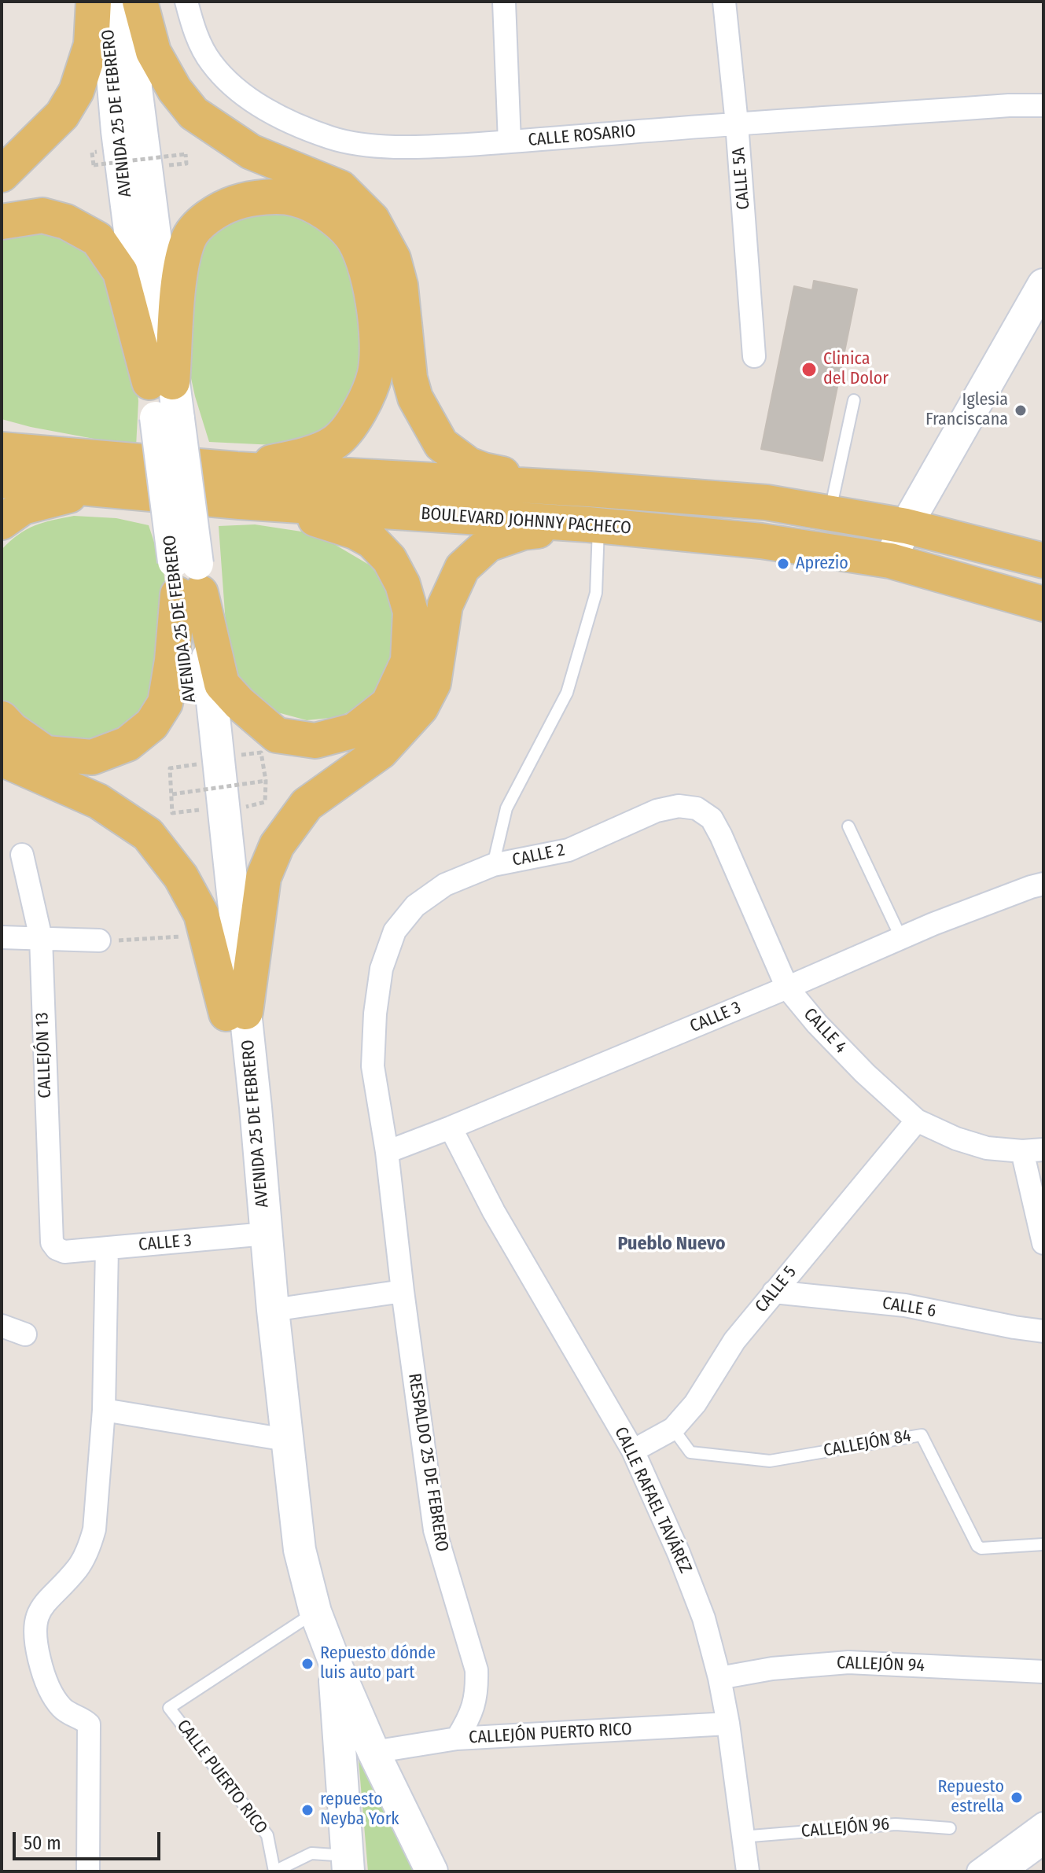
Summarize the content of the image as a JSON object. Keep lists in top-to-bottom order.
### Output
{
  "streets": {
    "main road": ["AVENIDA 25 DE FEBRERO", "BOULEVARD JOHNNY PACHECO"],
    "street": [
      "CALLE ROSARIO",
      "CALLE 5A",
      "CALLE 2",
      "CALLE 3",
      "CALLE 4",
      "CALLEJÓN 13",
      "CALLE 5",
      "CALLE 6",
      "RESPALDO 25 DE FEBRERO",
      "CALLE RAFAEL TAVÁREZ",
      "CALLEJÓN 94",
      "CALLEJÓN PUERTO RICO"
    ],
    "lane": ["CALLEJÓN 84", "CALLE PUERTO RICO", "CALLEJÓN 96"]
  },
  "crossings": [
    ["AVENIDA 25 DE FEBRERO", "CALLE 3"],
    ["AVENIDA 25 DE FEBRERO", "CALLEJÓN PUERTO RICO"],
    ["AVENIDA 25 DE FEBRERO", "CALLE PUERTO RICO"],
    ["CALLE ROSARIO", "CALLE 5A"],
    ["CALLE 2", "CALLE 4"],
    ["CALLE 2", "RESPALDO 25 DE FEBRERO"],
    ["CALLE 3", "CALLE 4"],
    ["CALLE 3", "CALLEJÓN 13"],
    ["CALLE 3", "RESPALDO 25 DE FEBRERO"],
    ["CALLE 3", "CALLE RAFAEL TAVÁREZ"],
    ["CALLE 4", "CALLE 5"],
    ["CALLE 5", "CALLE 6"],
    ["CALLE 5", "CALLEJÓN 84"],
    ["CALLE 5", "CALLE RAFAEL TAVÁREZ"],
    ["RESPALDO 25 DE FEBRERO", "CALLEJÓN PUERTO RICO"],
    ["CALLE RAFAEL TAVÁREZ", "CALLEJÓN 94"],
    ["CALLE RAFAEL TAVÁREZ", "CALLEJÓN PUERTO RICO"],
    ["CALLE RAFAEL TAVÁREZ", "CALLEJÓN 96"]
  ],
  "districts": ["Pueblo Nuevo"],
  "places": [
    "Clinica del Dolor",
    "Iglesia Franciscana",
    "Aprezio",
    "Repuesto dónde luis auto part",
    "Repuesto estrella",
    "repuesto Neyba York"
  ],
  "scale_bar": "50 m"
}
